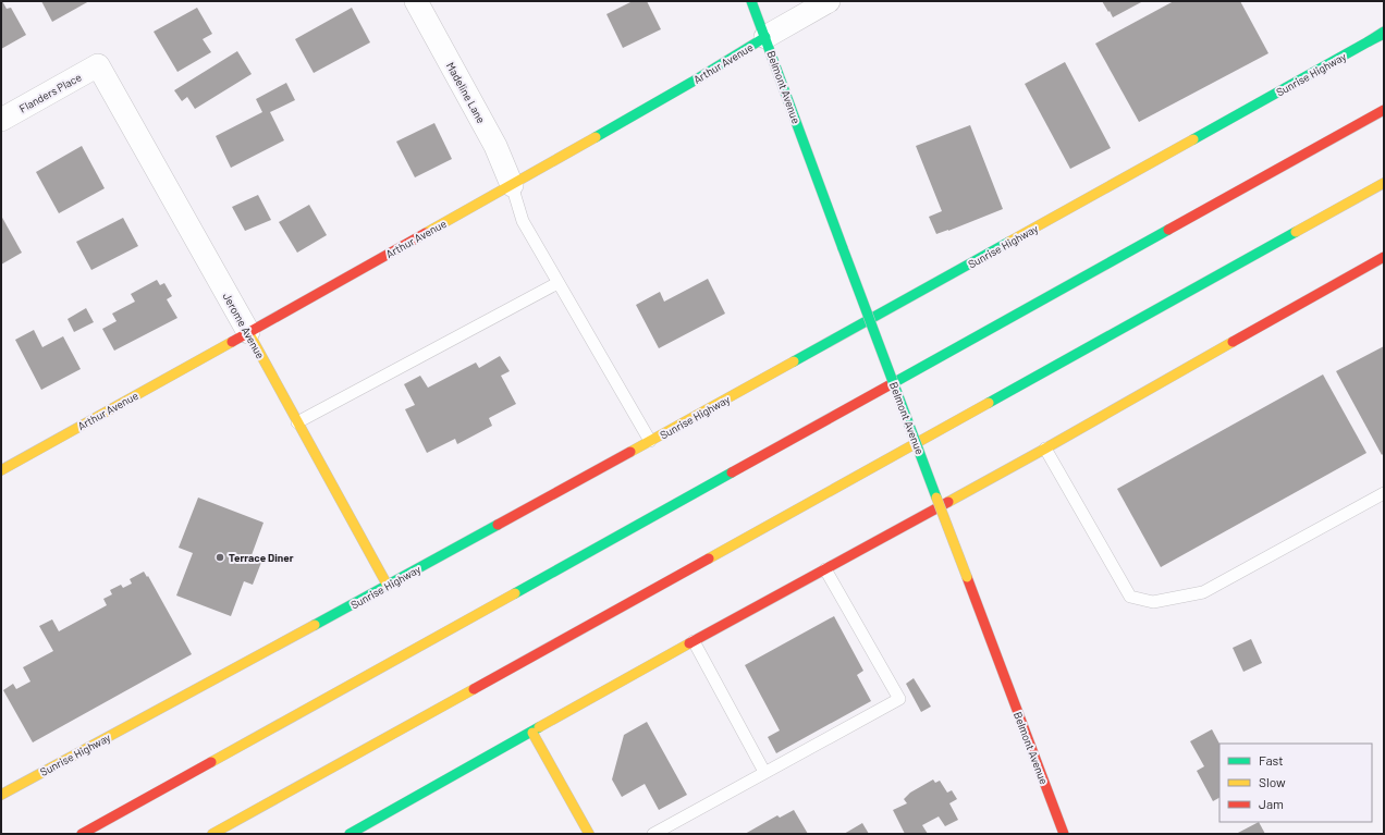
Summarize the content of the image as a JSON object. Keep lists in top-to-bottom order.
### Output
{
  "streets": {
    "main road": [
      "Arthur Avenue",
      "Sunrise Highway",
      "Belmont Avenue",
      "Jerome Avenue"
    ],
    "street": ["Flanders Place", "Madeline Lane"]
  },
  "crossings": [
    ["Arthur Avenue", "Belmont Avenue"],
    ["Arthur Avenue", "Madeline Lane"],
    ["Arthur Avenue", "Jerome Avenue"],
    ["Sunrise Highway", "Jerome Avenue"],
    ["Flanders Place", "Jerome Avenue"]
  ],
  "places": ["Terrace Diner"],
  "legend": ["Fast", "Slow", "Jam"]
}
